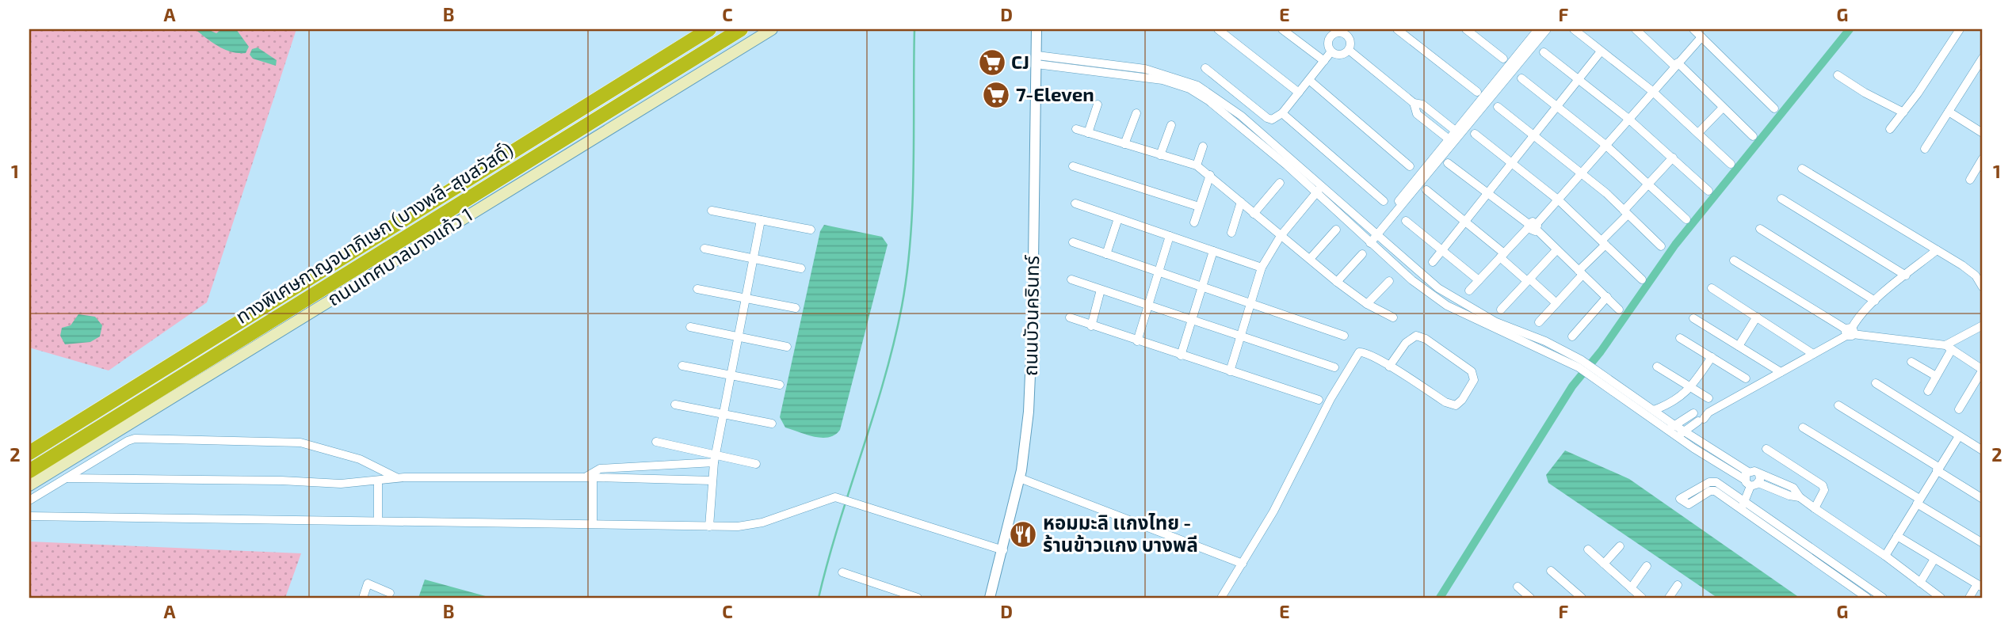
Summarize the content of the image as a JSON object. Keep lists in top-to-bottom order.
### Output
{
  "streets": {
    "highway": ["ทางพิเศษกาญจนาภิเษก (บางพลี-สุขสวัสดิ์)"],
    "main road": ["ถนนเทศบาลบางแก้ว 1"],
    "street": ["ถนนบัวนครินทร์"]
  },
  "places": {
    "supermarket": ["CJ", "7-Eleven"],
    "restaurant": ["หอมมะลิ เเกงไทย - ร้านข้าวแกง บางพลี"]
  },
  "grid": {
    "columns": [
      "A",
      "B",
      "C",
      "D",
      "E",
      "F",
      "G"
    ],
    "rows": ["1", "2"]
  }
}
